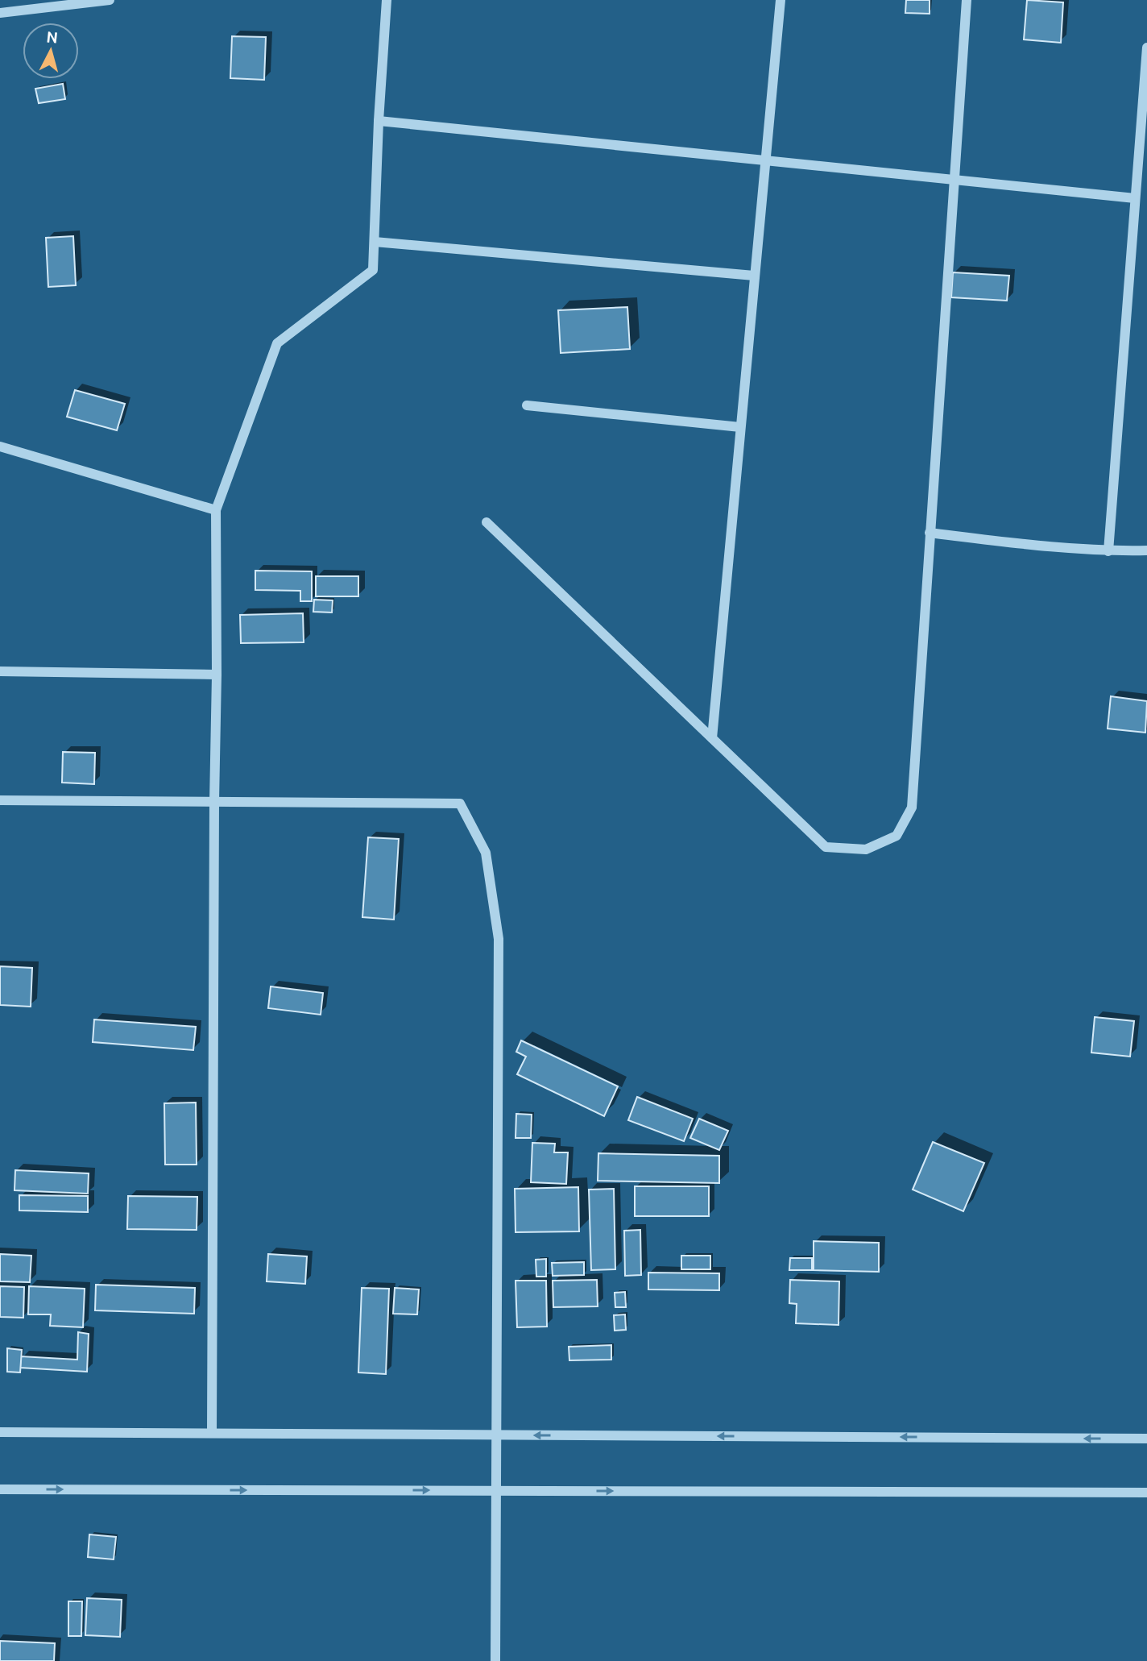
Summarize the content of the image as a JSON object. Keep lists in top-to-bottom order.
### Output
{
  "north": "top"
}
